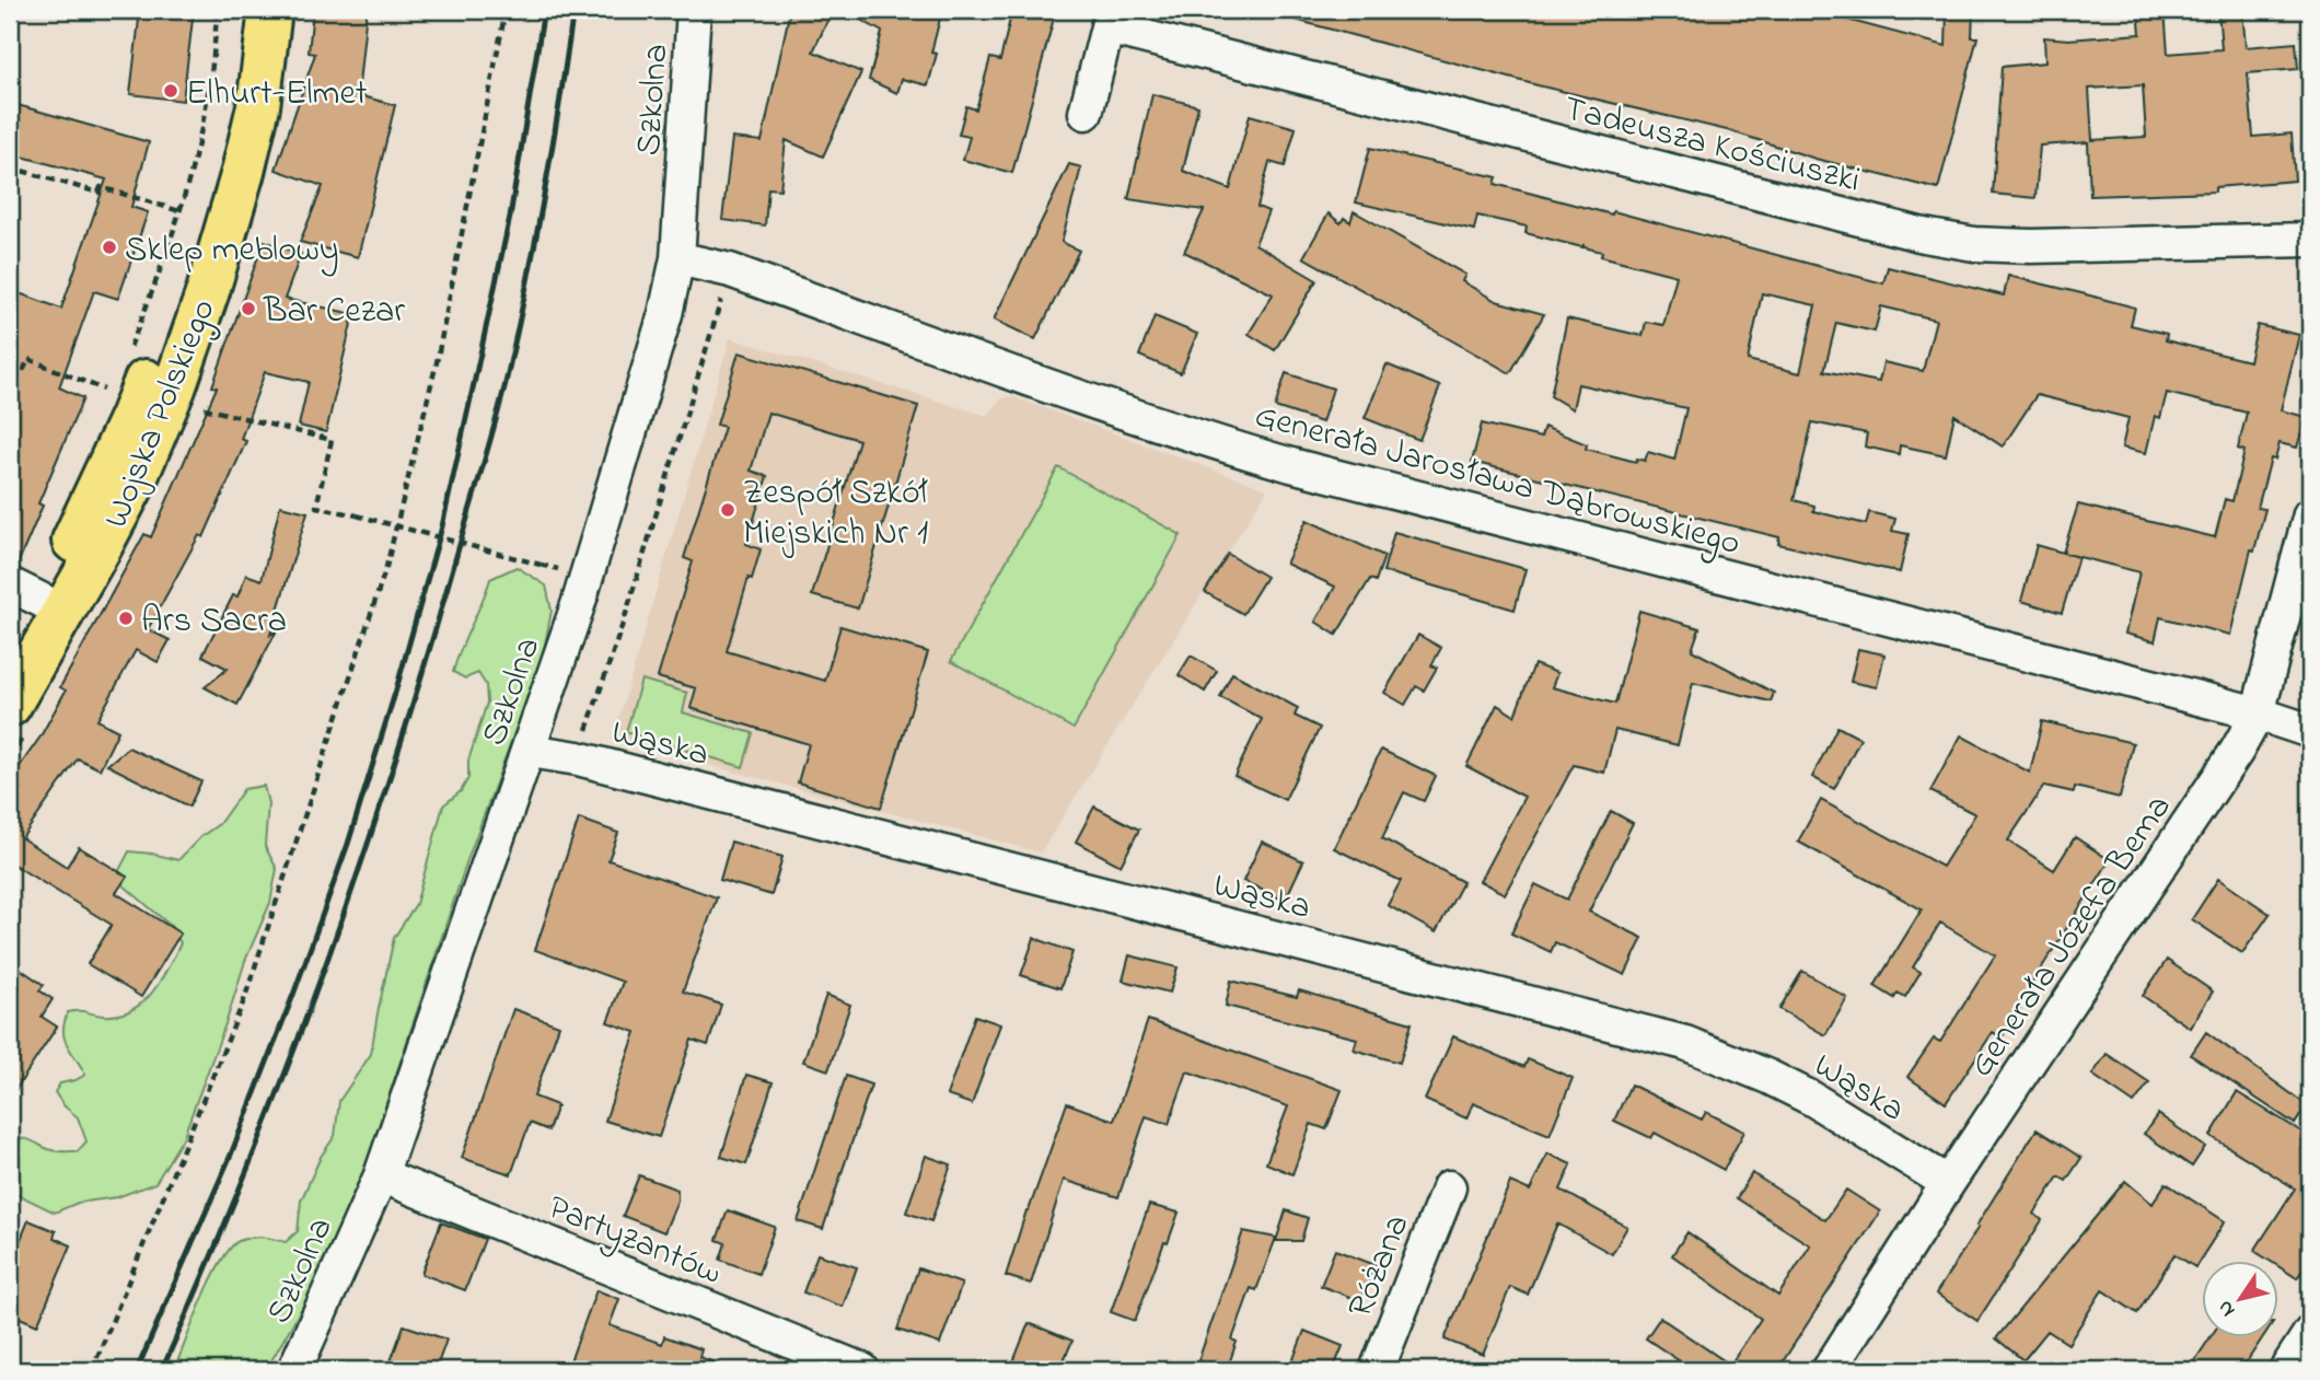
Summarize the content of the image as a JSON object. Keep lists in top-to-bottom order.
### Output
{
  "streets": {
    "main road": ["Wojska Polskiego"],
    "street": [
      "Szkolna",
      "Tadeusza Kościuszki",
      "Generała Jarosława Dąbrowskiego",
      "Wąska",
      "Generała Józefa Bema",
      "Partyzantów",
      "Różana"
    ]
  },
  "crossings": [
    ["Szkolna", "Generała Jarosława Dąbrowskiego"],
    ["Szkolna", "Wąska"],
    ["Szkolna", "Partyzantów"],
    ["Generała Jarosława Dąbrowskiego", "Generała Józefa Bema"],
    ["Wąska", "Generała Józefa Bema"]
  ],
  "places": [
    "Elhurt-Elmet",
    "Sklep meblowy",
    "Bar Cezar",
    "Zespół Szkół Miejskich Nr 1",
    "Ars Sacra"
  ],
  "north": "bottom left"
}
